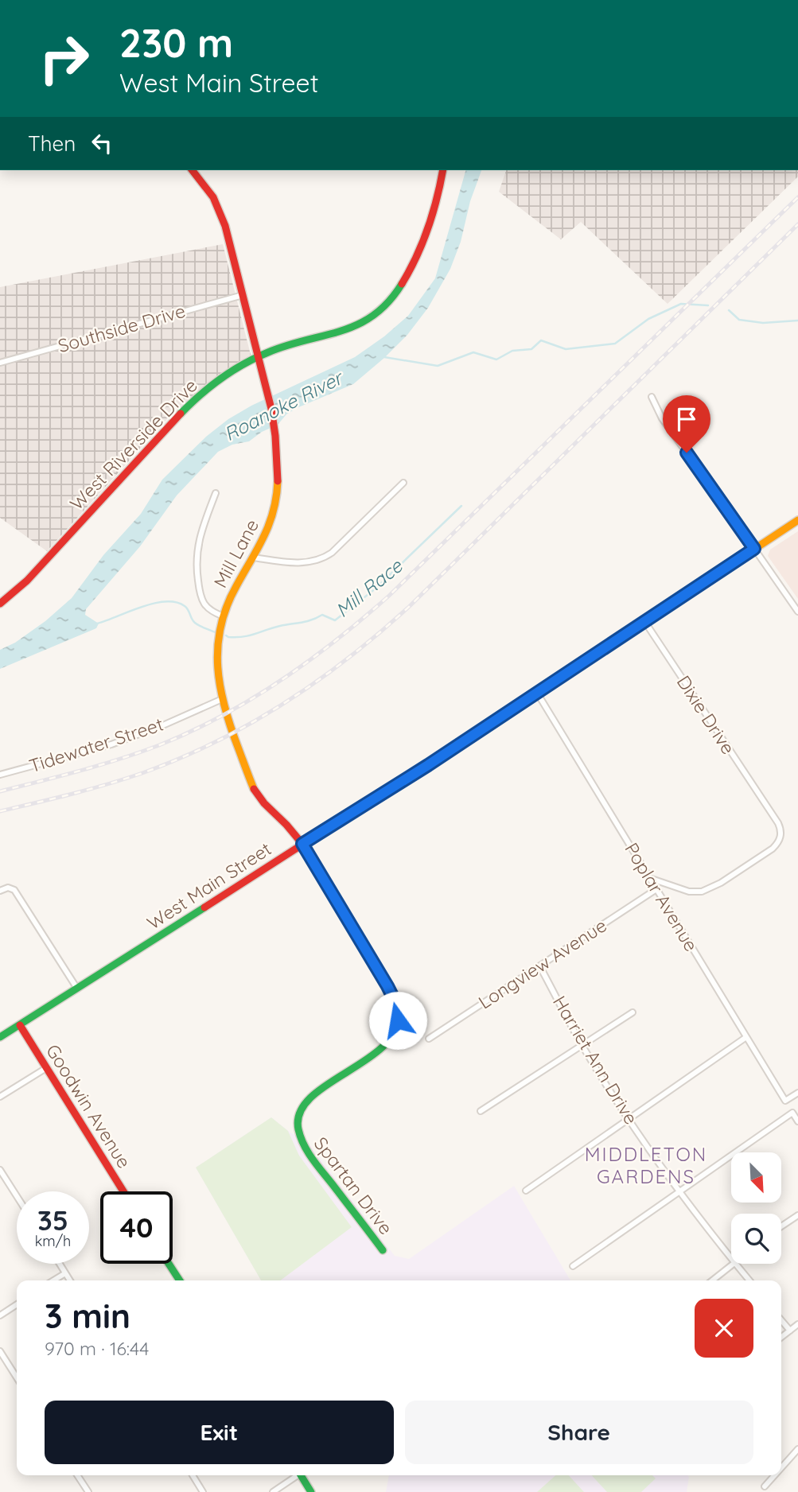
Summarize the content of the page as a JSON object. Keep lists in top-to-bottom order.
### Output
{
  "streets": {
    "street": [
      "Southside Drive",
      "West Riverside Drive",
      "Mill Lane",
      "Dixie Drive",
      "Tidewater Street",
      "West Main Street",
      "Poplar Avenue",
      "Longview Avenue",
      "Harriet Ann Drive",
      "Goodwin Avenue",
      "Spartan Drive"
    ]
  },
  "crossings": [
    ["Southside Drive", "Mill Lane"],
    ["West Riverside Drive", "Mill Lane"],
    ["Mill Lane", "Tidewater Street"],
    ["Mill Lane", "West Main Street"],
    ["Mill Lane", "Spartan Drive"],
    ["Dixie Drive", "West Main Street"],
    ["Dixie Drive", "Poplar Avenue"],
    ["West Main Street", "Poplar Avenue"],
    ["West Main Street", "Goodwin Avenue"],
    ["West Main Street", "Spartan Drive"],
    ["Poplar Avenue", "Longview Avenue"],
    ["Longview Avenue", "Harriet Ann Drive"]
  ],
  "districts": ["MIDDLETON GARDENS"],
  "water": ["Roanoke River", "Mill Race"],
  "north": "bottom right",
  "page": {
    "turn": ["230 m", "West Main Street"],
    "then": "Then",
    "speed": "35 km/h",
    "limit": "40",
    "heading": ["3 min", "970 m · 16:44"],
    "buttons": ["Exit", "Share"]
  }
}
